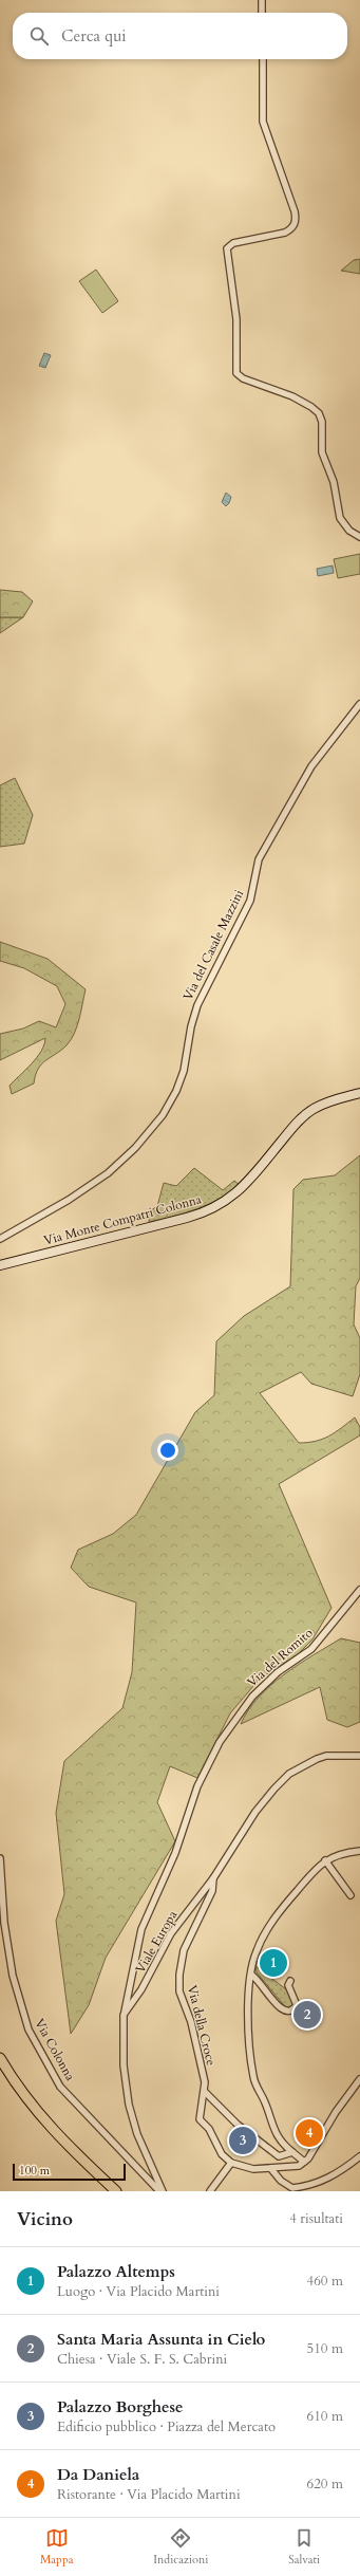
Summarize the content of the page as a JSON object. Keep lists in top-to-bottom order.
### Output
{
  "streets": {
    "street": [
      "Via del Casale Mazzini",
      "Via Monte Compatri Colonna",
      "Via del Romito",
      "Viale Europa",
      "Via della Croce",
      "Via Colonna"
    ]
  },
  "crossings": [
    ["Via del Romito", "Viale Europa"],
    ["Viale Europa", "Via della Croce"]
  ],
  "scale_bar": "100 m",
  "page": {
    "search": "Cerca qui",
    "pins": [
      "1",
      "2",
      "4",
      "3"
    ],
    "scale": "100 m",
    "heading": ["Vicino", "4 risultati"],
    "list": [
      {
        "mark": "1",
        "name": "Palazzo Altemps",
        "note": "Luogo · Via Placido Martini",
        "value": "460 m"
      },
      {
        "mark": "2",
        "name": "Santa Maria Assunta in Cielo",
        "note": "Chiesa · Viale S. F. S. Cabrini",
        "value": "510 m"
      },
      {
        "mark": "3",
        "name": "Palazzo Borghese",
        "note": "Edificio pubblico · Piazza del Mercato",
        "value": "610 m"
      },
      {
        "mark": "4",
        "name": "Da Daniela",
        "note": "Ristorante · Via Placido Martini",
        "value": "620 m"
      }
    ],
    "nav": ["Mappa", "Indicazioni", "Salvati"]
  }
}
